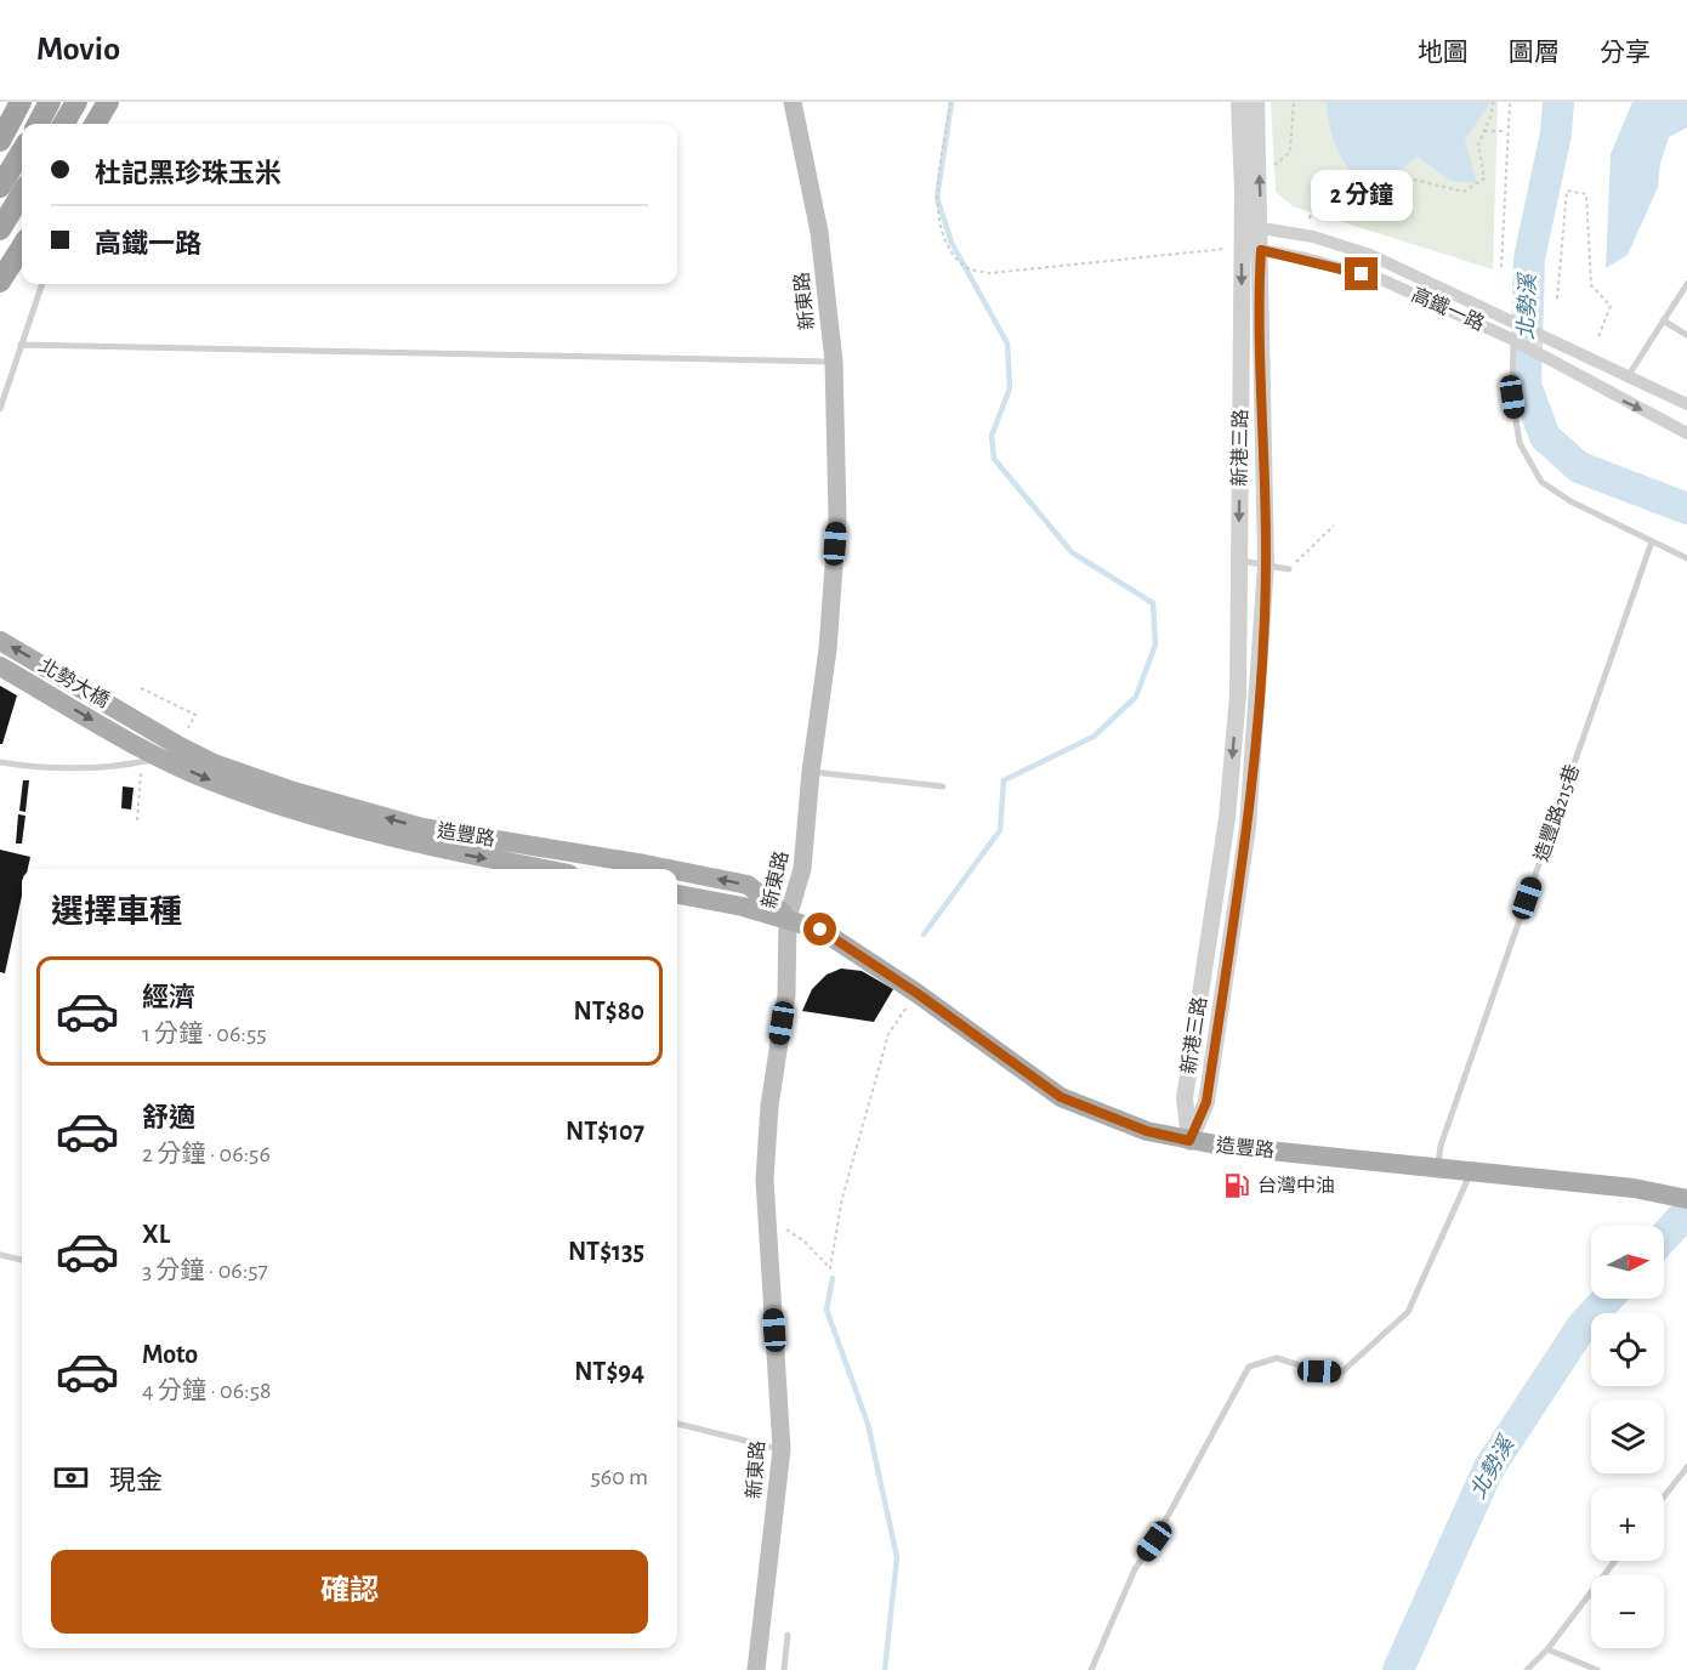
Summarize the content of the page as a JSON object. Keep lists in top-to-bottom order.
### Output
{
  "streets": {
    "main road": ["新東路", "北勢大橋", "造豐路"],
    "street": ["高鐵一路", "新港三路"],
    "lane": ["造豐路215巷"]
  },
  "crossings": [
    ["新東路", "造豐路"],
    ["高鐵一路", "新港三路"],
    ["新港三路", "造豐路"],
    ["北勢大橋", "造豐路"],
    ["造豐路215巷", "造豐路"]
  ],
  "water": ["北勢溪"],
  "places": {
    "fuel station": ["台灣中油"]
  },
  "north": "right",
  "page": {
    "header": "Movio",
    "nav": ["地圖", "圖層", "分享"],
    "banner": ["杜記黑珍珠玉米", "高鐵一路"],
    "bubble": "2 分鐘",
    "heading": "選擇車種",
    "list": [
      {
        "name": "經濟",
        "note": "1 分鐘 · 06:55",
        "value": "NT$80"
      },
      {
        "name": "舒適",
        "note": "2 分鐘 · 06:56",
        "value": "NT$107"
      },
      {
        "name": "XL",
        "note": "3 分鐘 · 06:57",
        "value": "NT$135"
      },
      {
        "name": "Moto",
        "note": "4 分鐘 · 06:58",
        "value": "NT$94"
      }
    ],
    "map_buttons": ["+", "−"],
    "pay": ["現金", "560 m"],
    "buttons": "確認"
  }
}
